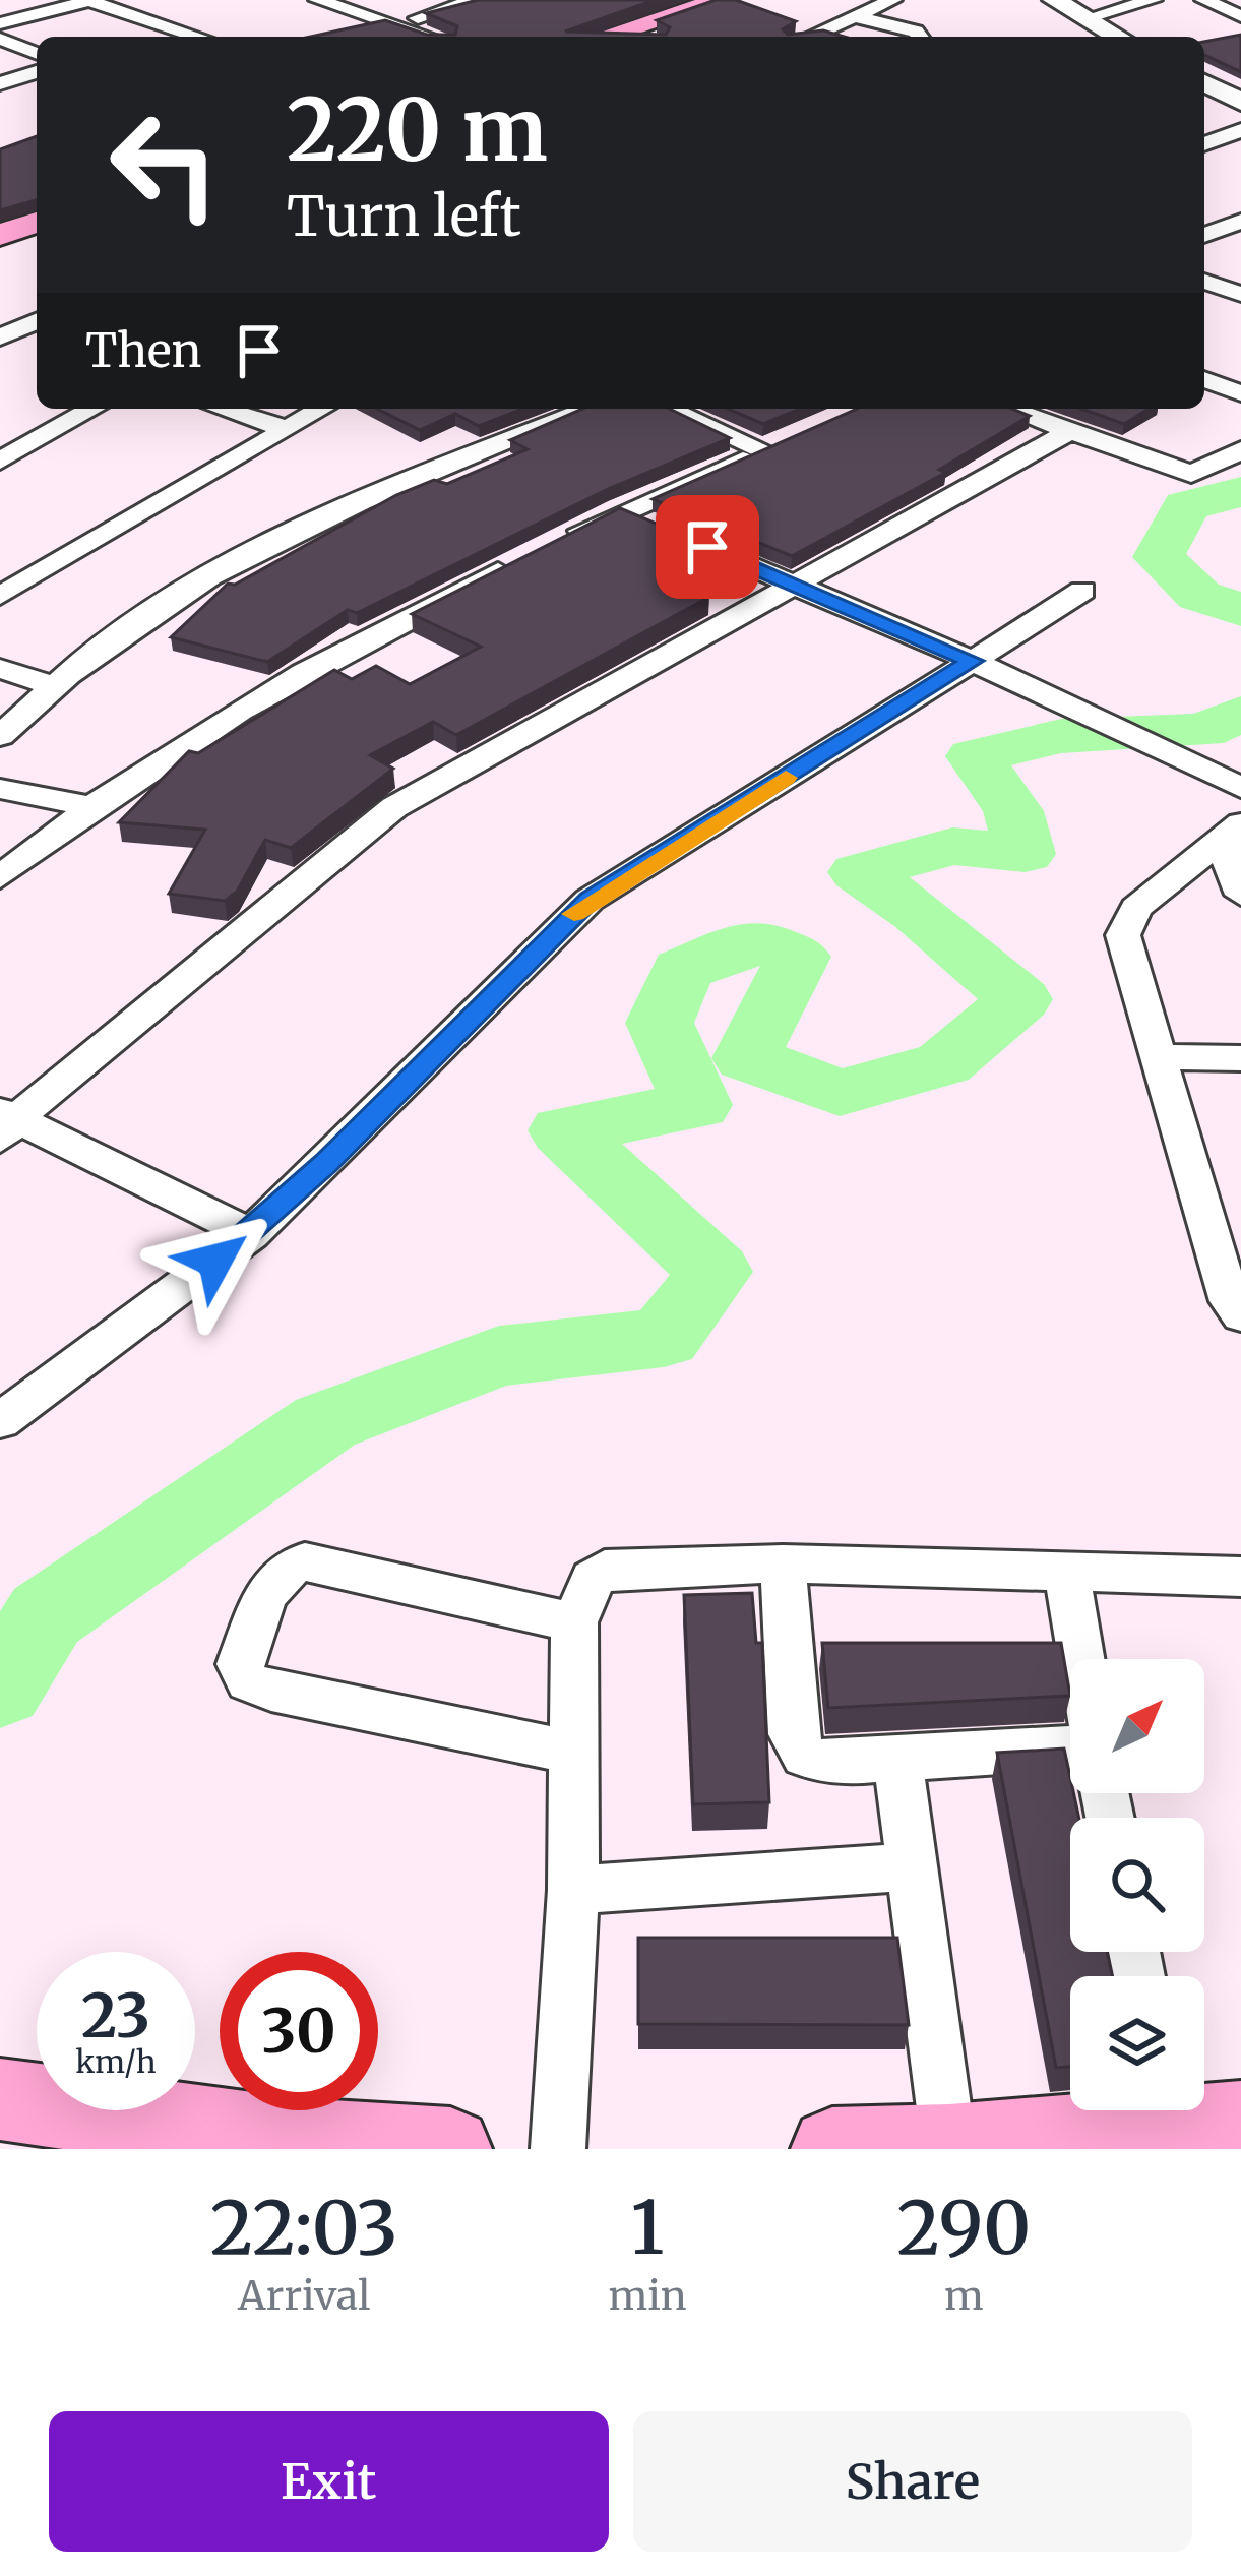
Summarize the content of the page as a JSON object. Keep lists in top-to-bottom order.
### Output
{
  "north": "top right",
  "page": {
    "turn": ["220 m", "Turn left"],
    "then": "Then",
    "speed": "23 km/h",
    "limit": "30",
    "eta": [
      "22:03",
      "Arrival",
      "1",
      "min",
      "290",
      "m"
    ],
    "buttons": ["Exit", "Share"]
  }
}
